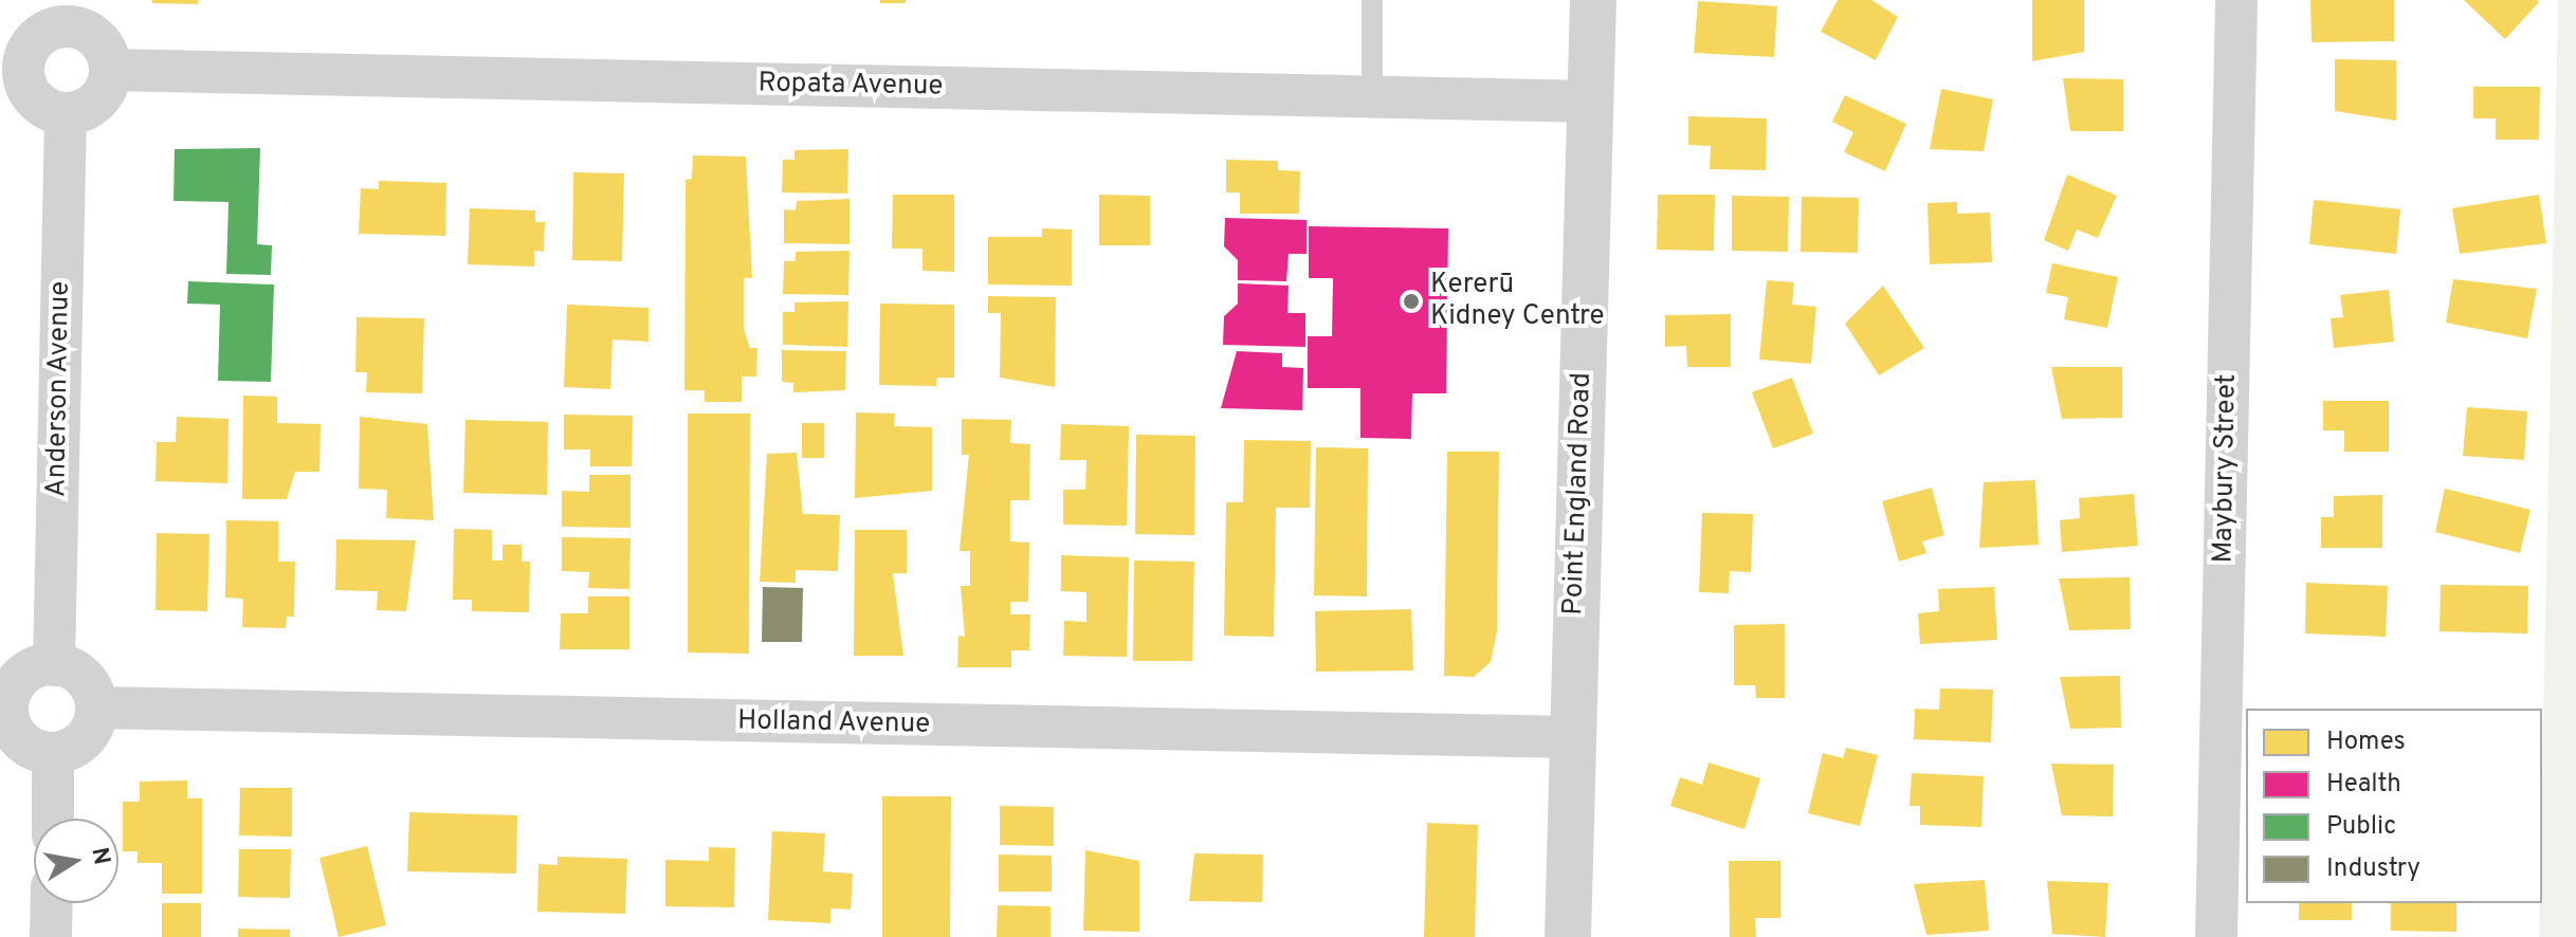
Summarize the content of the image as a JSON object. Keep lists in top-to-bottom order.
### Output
{
  "streets": {
    "street": [
      "Ropata Avenue",
      "Anderson Avenue",
      "Maybury Street",
      "Point England Road",
      "Holland Avenue"
    ]
  },
  "crossings": [
    ["Ropata Avenue", "Anderson Avenue"],
    ["Ropata Avenue", "Point England Road"],
    ["Anderson Avenue", "Holland Avenue"],
    ["Point England Road", "Holland Avenue"]
  ],
  "places": ["Kererū Kidney Centre"],
  "legend": [
    "Homes",
    "Health",
    "Public",
    "Industry"
  ],
  "north": "right"
}
